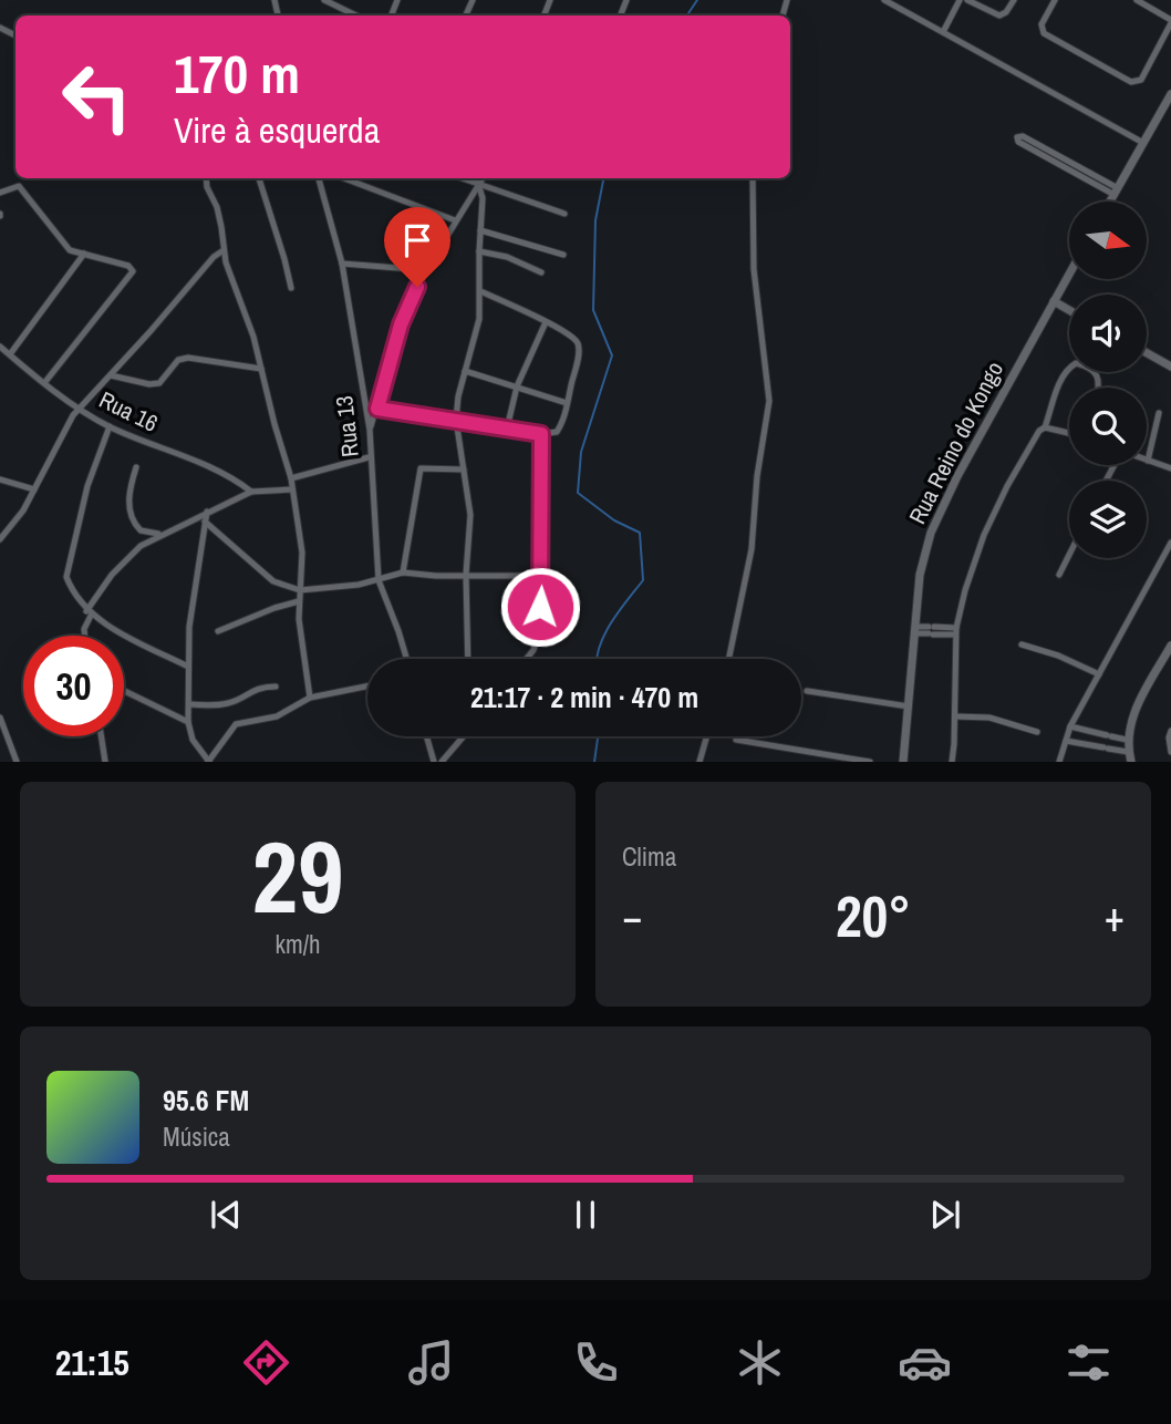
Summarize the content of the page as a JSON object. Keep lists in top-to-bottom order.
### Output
{
  "streets": {
    "street": ["Rua 16", "Rua 13", "Rua Reino do Kongo"]
  },
  "north": "right",
  "page": {
    "turn": ["170 m", "Vire à esquerda"],
    "limit": "30",
    "trip": "21:17 · 2 min · 470 m",
    "tile": [
      ["29", "km/h"],
      "Clima"
    ],
    "heat": ["−", "20°", "+"],
    "song": ["95.6 FM", "Música"],
    "tabs": "21:15"
  }
}
